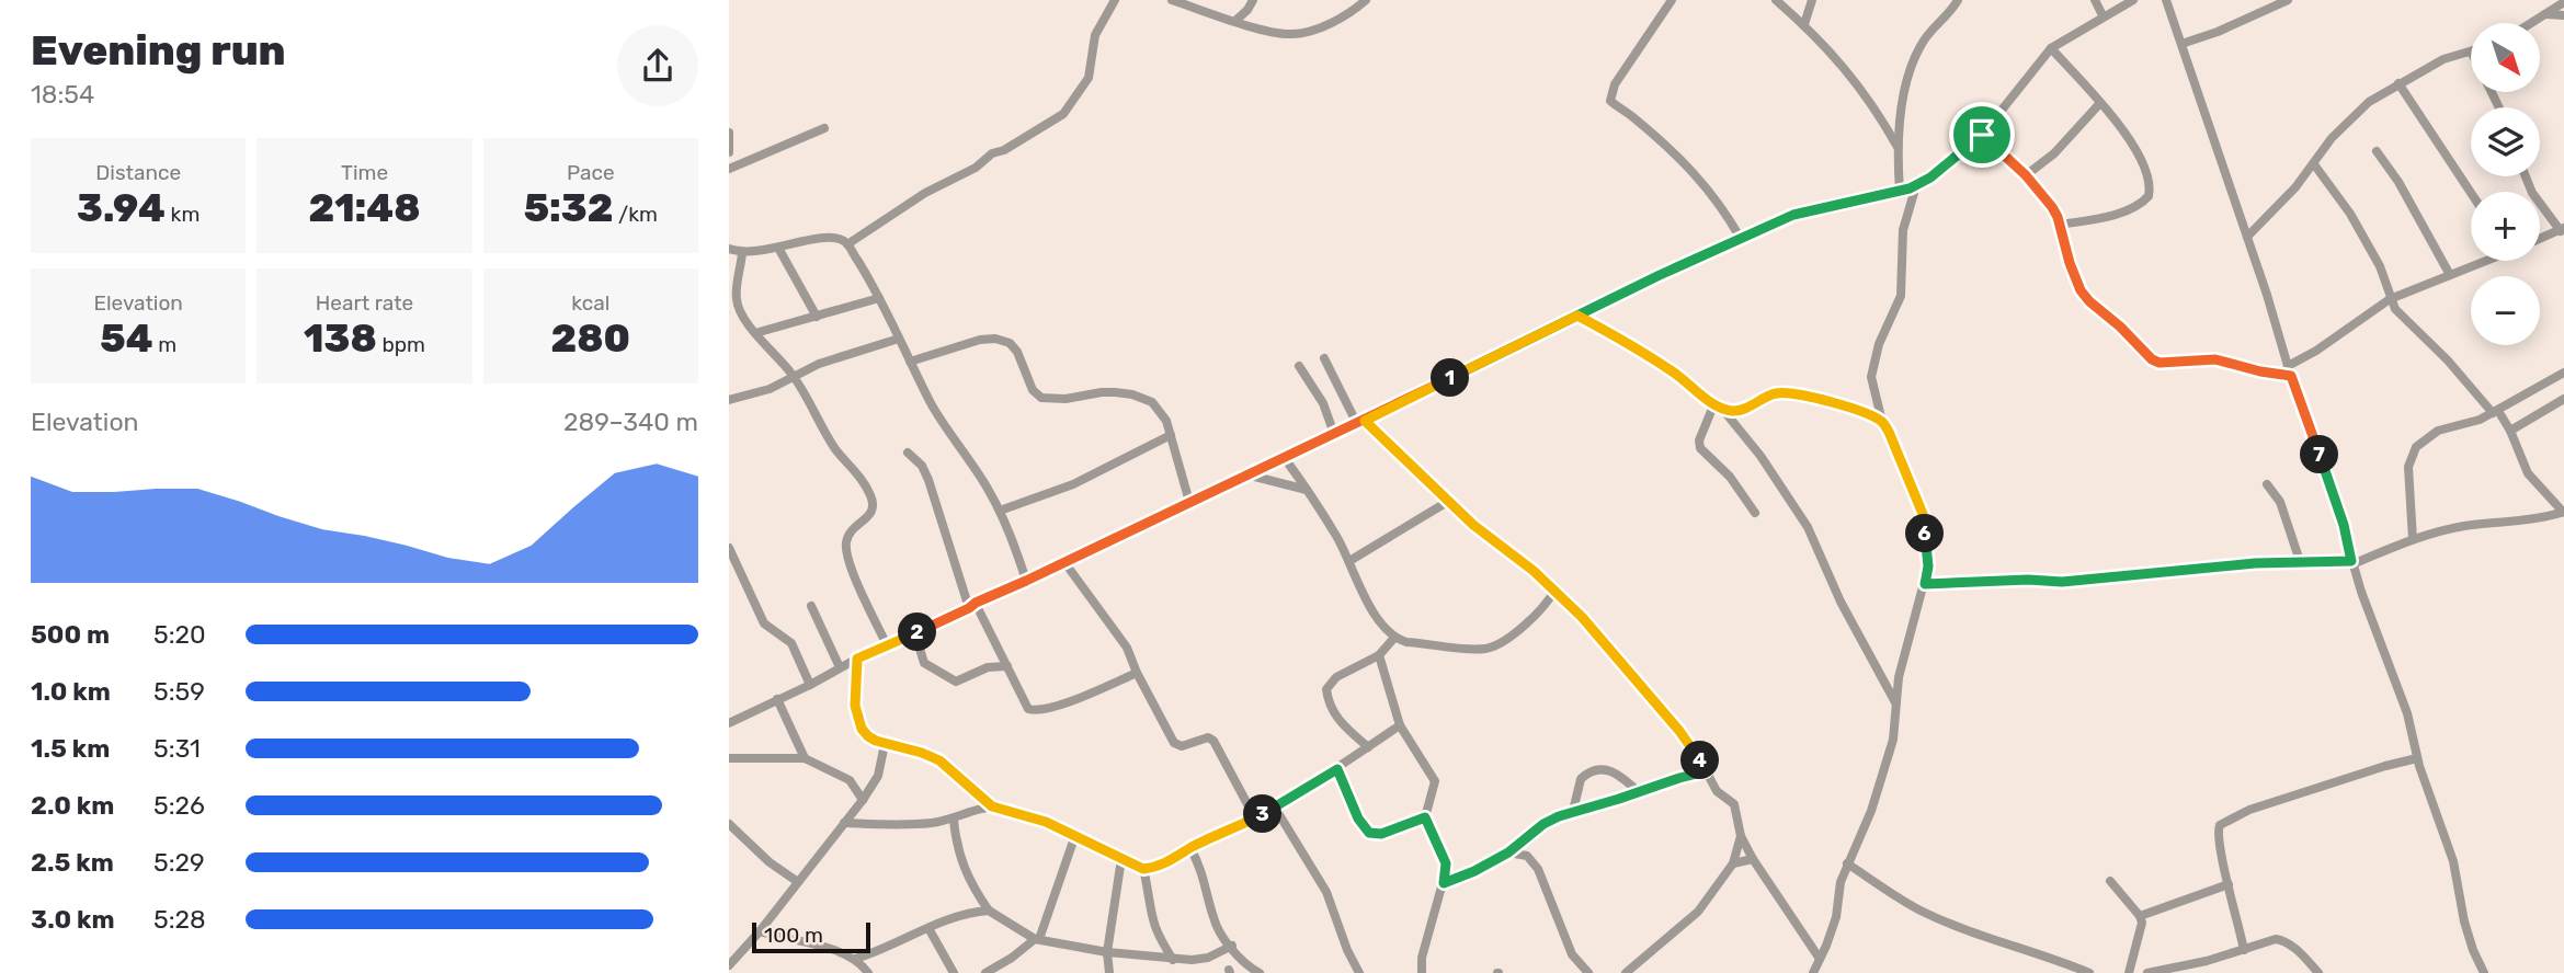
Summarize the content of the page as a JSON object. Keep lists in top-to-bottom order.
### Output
{
  "scale_bar": "100 m",
  "north": "bottom right",
  "page": {
    "heading": ["Evening run", "18:54"],
    "map_buttons": ["+", "−"],
    "stats": [
      ["Distance", "3.94 km"],
      ["Time", "21:48"],
      ["Pace", "5:32 /km"],
      ["Elevation", "54 m"],
      ["Heart rate", "138 bpm"],
      ["kcal", "280"]
    ],
    "pins": [
      "1",
      "7",
      "6",
      "2",
      "4",
      "3"
    ],
    "chart": ["Elevation", "289–340 m"],
    "list": [
      {
        "name": "500 m",
        "note": "5:20"
      },
      {
        "name": "1.0 km",
        "note": "5:59"
      },
      {
        "name": "1.5 km",
        "note": "5:31"
      },
      {
        "name": "2.0 km",
        "note": "5:26"
      },
      {
        "name": "2.5 km",
        "note": "5:29"
      },
      {
        "name": "3.0 km",
        "note": "5:28"
      }
    ],
    "scale": "100 m"
  }
}
